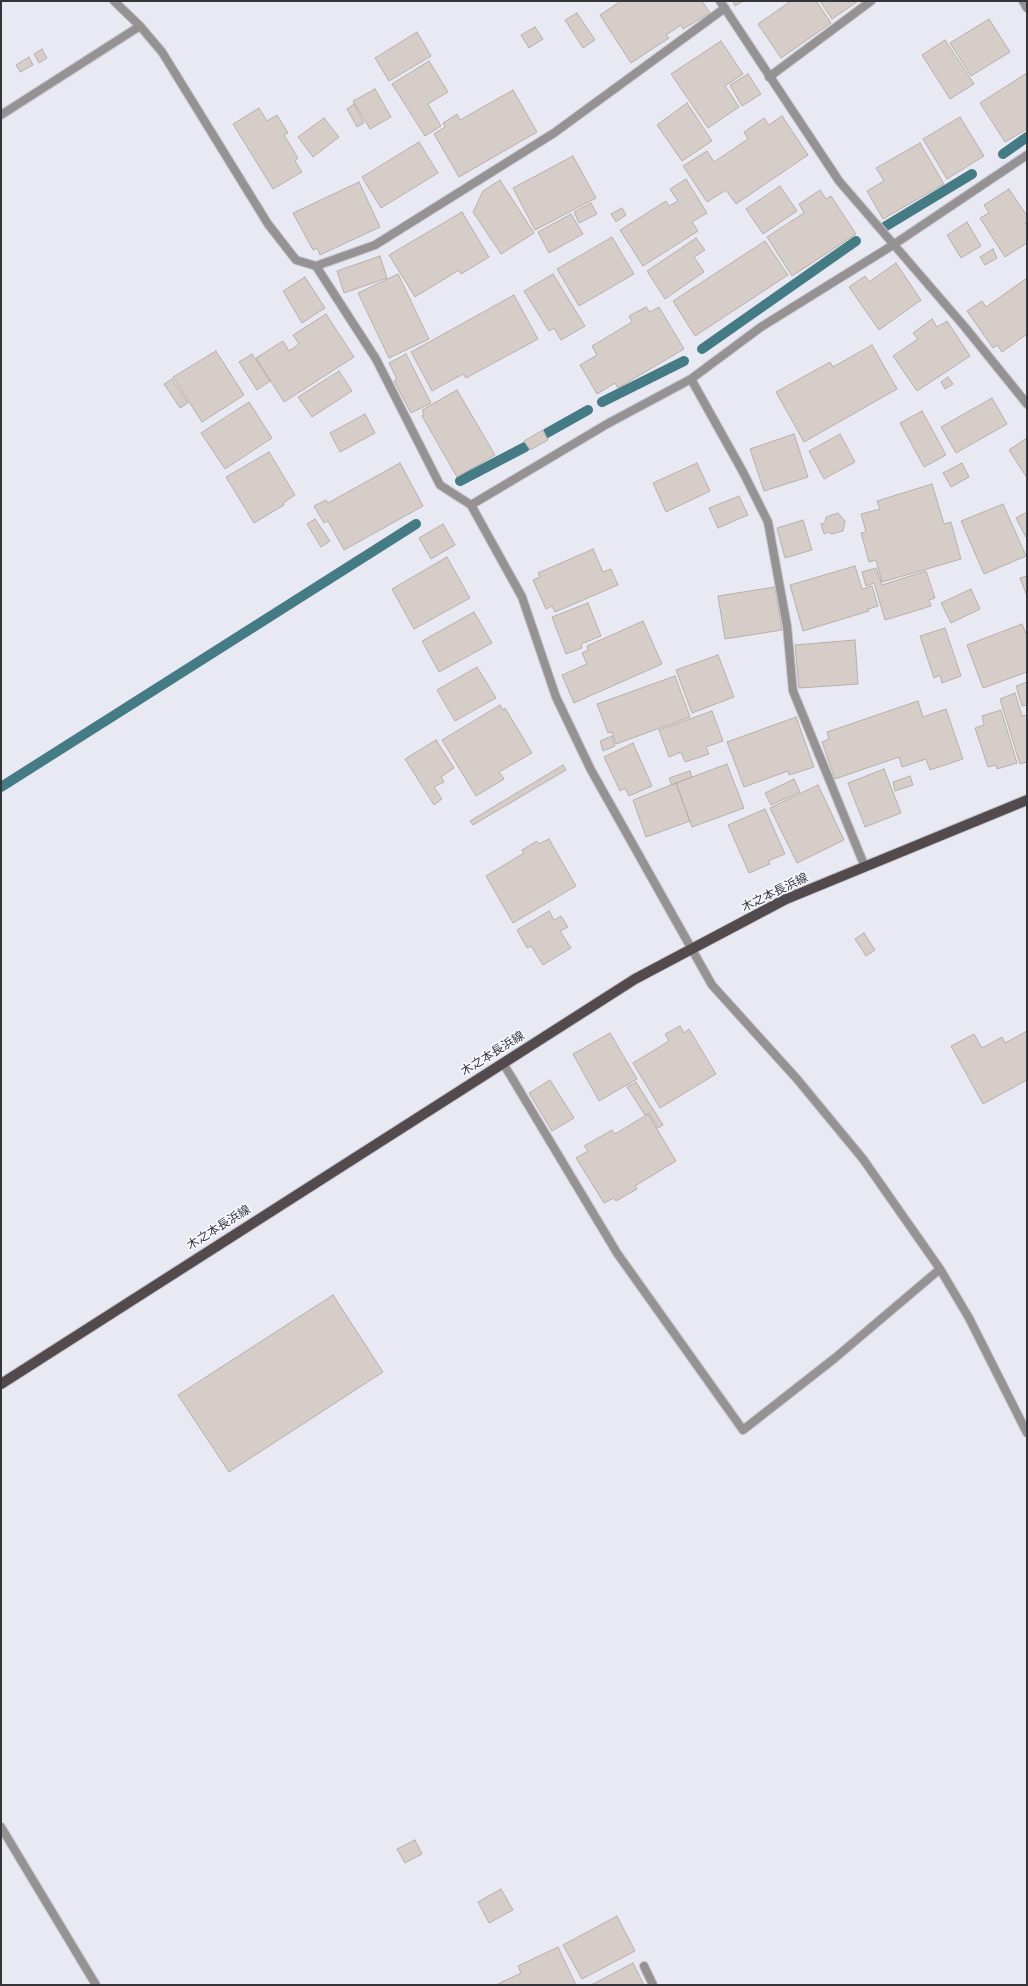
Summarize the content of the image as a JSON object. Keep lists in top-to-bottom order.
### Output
{
  "streets": {
    "main road": ["木之本長浜線"]
  }
}
